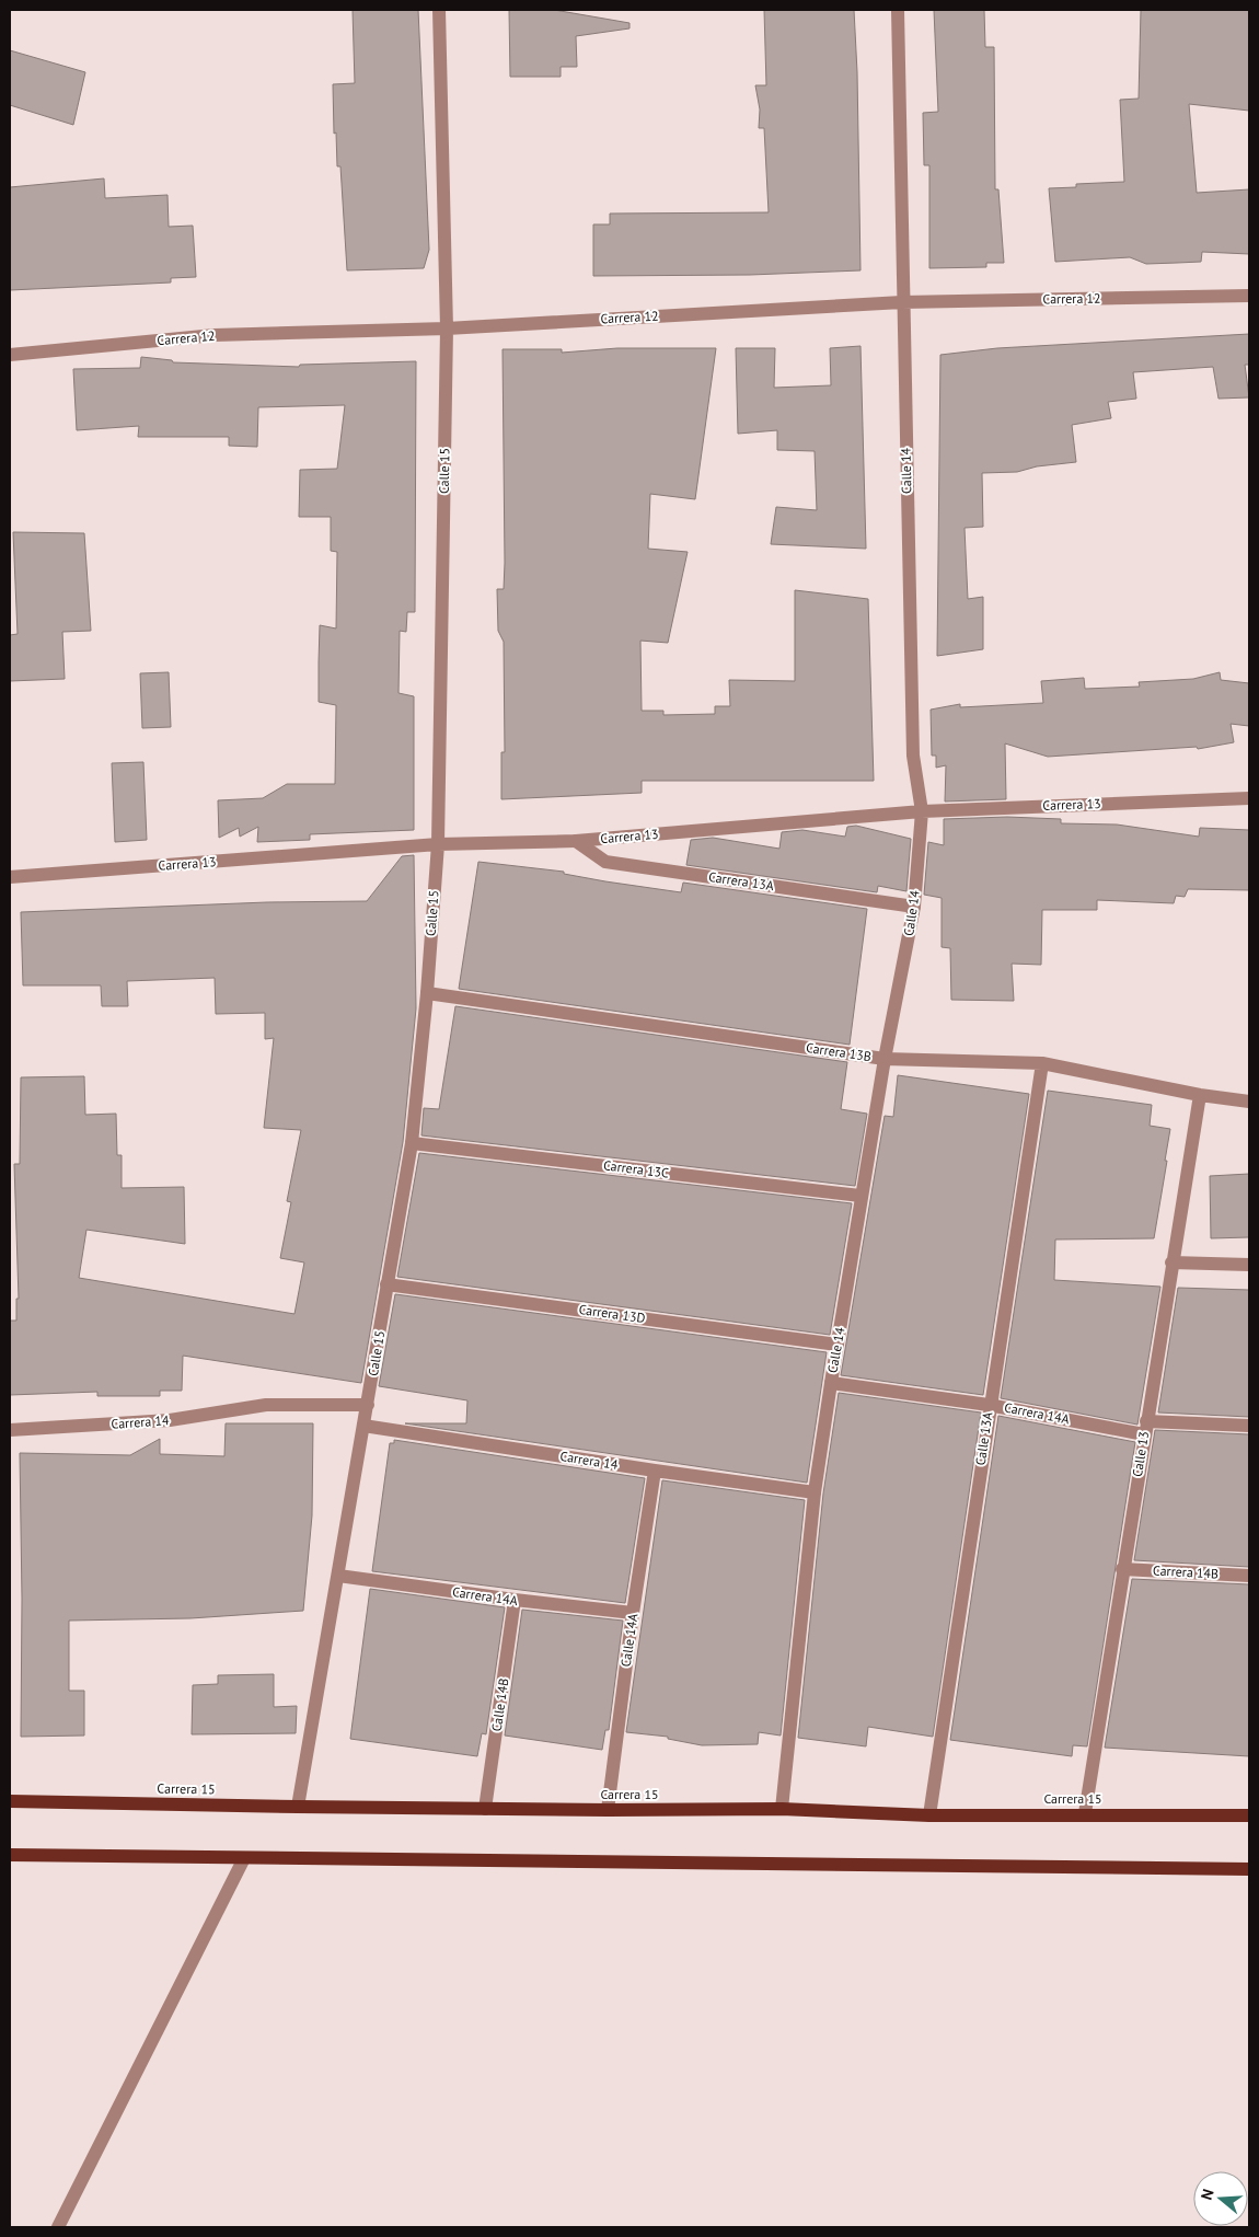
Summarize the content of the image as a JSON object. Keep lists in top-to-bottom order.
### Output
{
  "streets": {
    "main road": ["Carrera 15"],
    "street": [
      "Carrera 12",
      "Calle 15",
      "Calle 14",
      "Carrera 13",
      "Carrera 13A",
      "Carrera 13B",
      "Carrera 13C",
      "Carrera 13D",
      "Carrera 14A",
      "Carrera 14",
      "Calle 13A",
      "Calle 13",
      "Carrera 14B",
      "Calle 14A",
      "Calle 14B"
    ]
  },
  "crossings": [
    ["Carrera 12", "Calle 15"],
    ["Carrera 12", "Calle 14"],
    ["Calle 15", "Carrera 13"],
    ["Calle 15", "Carrera 13B"],
    ["Calle 15", "Carrera 13C"],
    ["Calle 15", "Carrera 13D"],
    ["Calle 15", "Carrera 14A"],
    ["Calle 15", "Carrera 14"],
    ["Calle 15", "Carrera 15"],
    ["Calle 14", "Carrera 13"],
    ["Calle 14", "Carrera 13A"],
    ["Calle 14", "Carrera 13B"],
    ["Calle 14", "Carrera 13C"],
    ["Calle 14", "Carrera 13D"],
    ["Calle 14", "Carrera 14A"],
    ["Calle 14", "Carrera 14"],
    ["Calle 14", "Carrera 15"],
    ["Carrera 13", "Carrera 13A"],
    ["Carrera 13B", "Calle 13A"],
    ["Carrera 13B", "Calle 13"],
    ["Carrera 14A", "Calle 13A"],
    ["Carrera 14A", "Calle 13"],
    ["Carrera 14A", "Calle 14A"],
    ["Carrera 14A", "Calle 14B"],
    ["Carrera 14", "Calle 14A"],
    ["Calle 13A", "Carrera 15"],
    ["Calle 13", "Carrera 14B"],
    ["Calle 13", "Carrera 15"],
    ["Calle 14A", "Carrera 15"],
    ["Calle 14B", "Carrera 15"]
  ],
  "north": "left"
}
